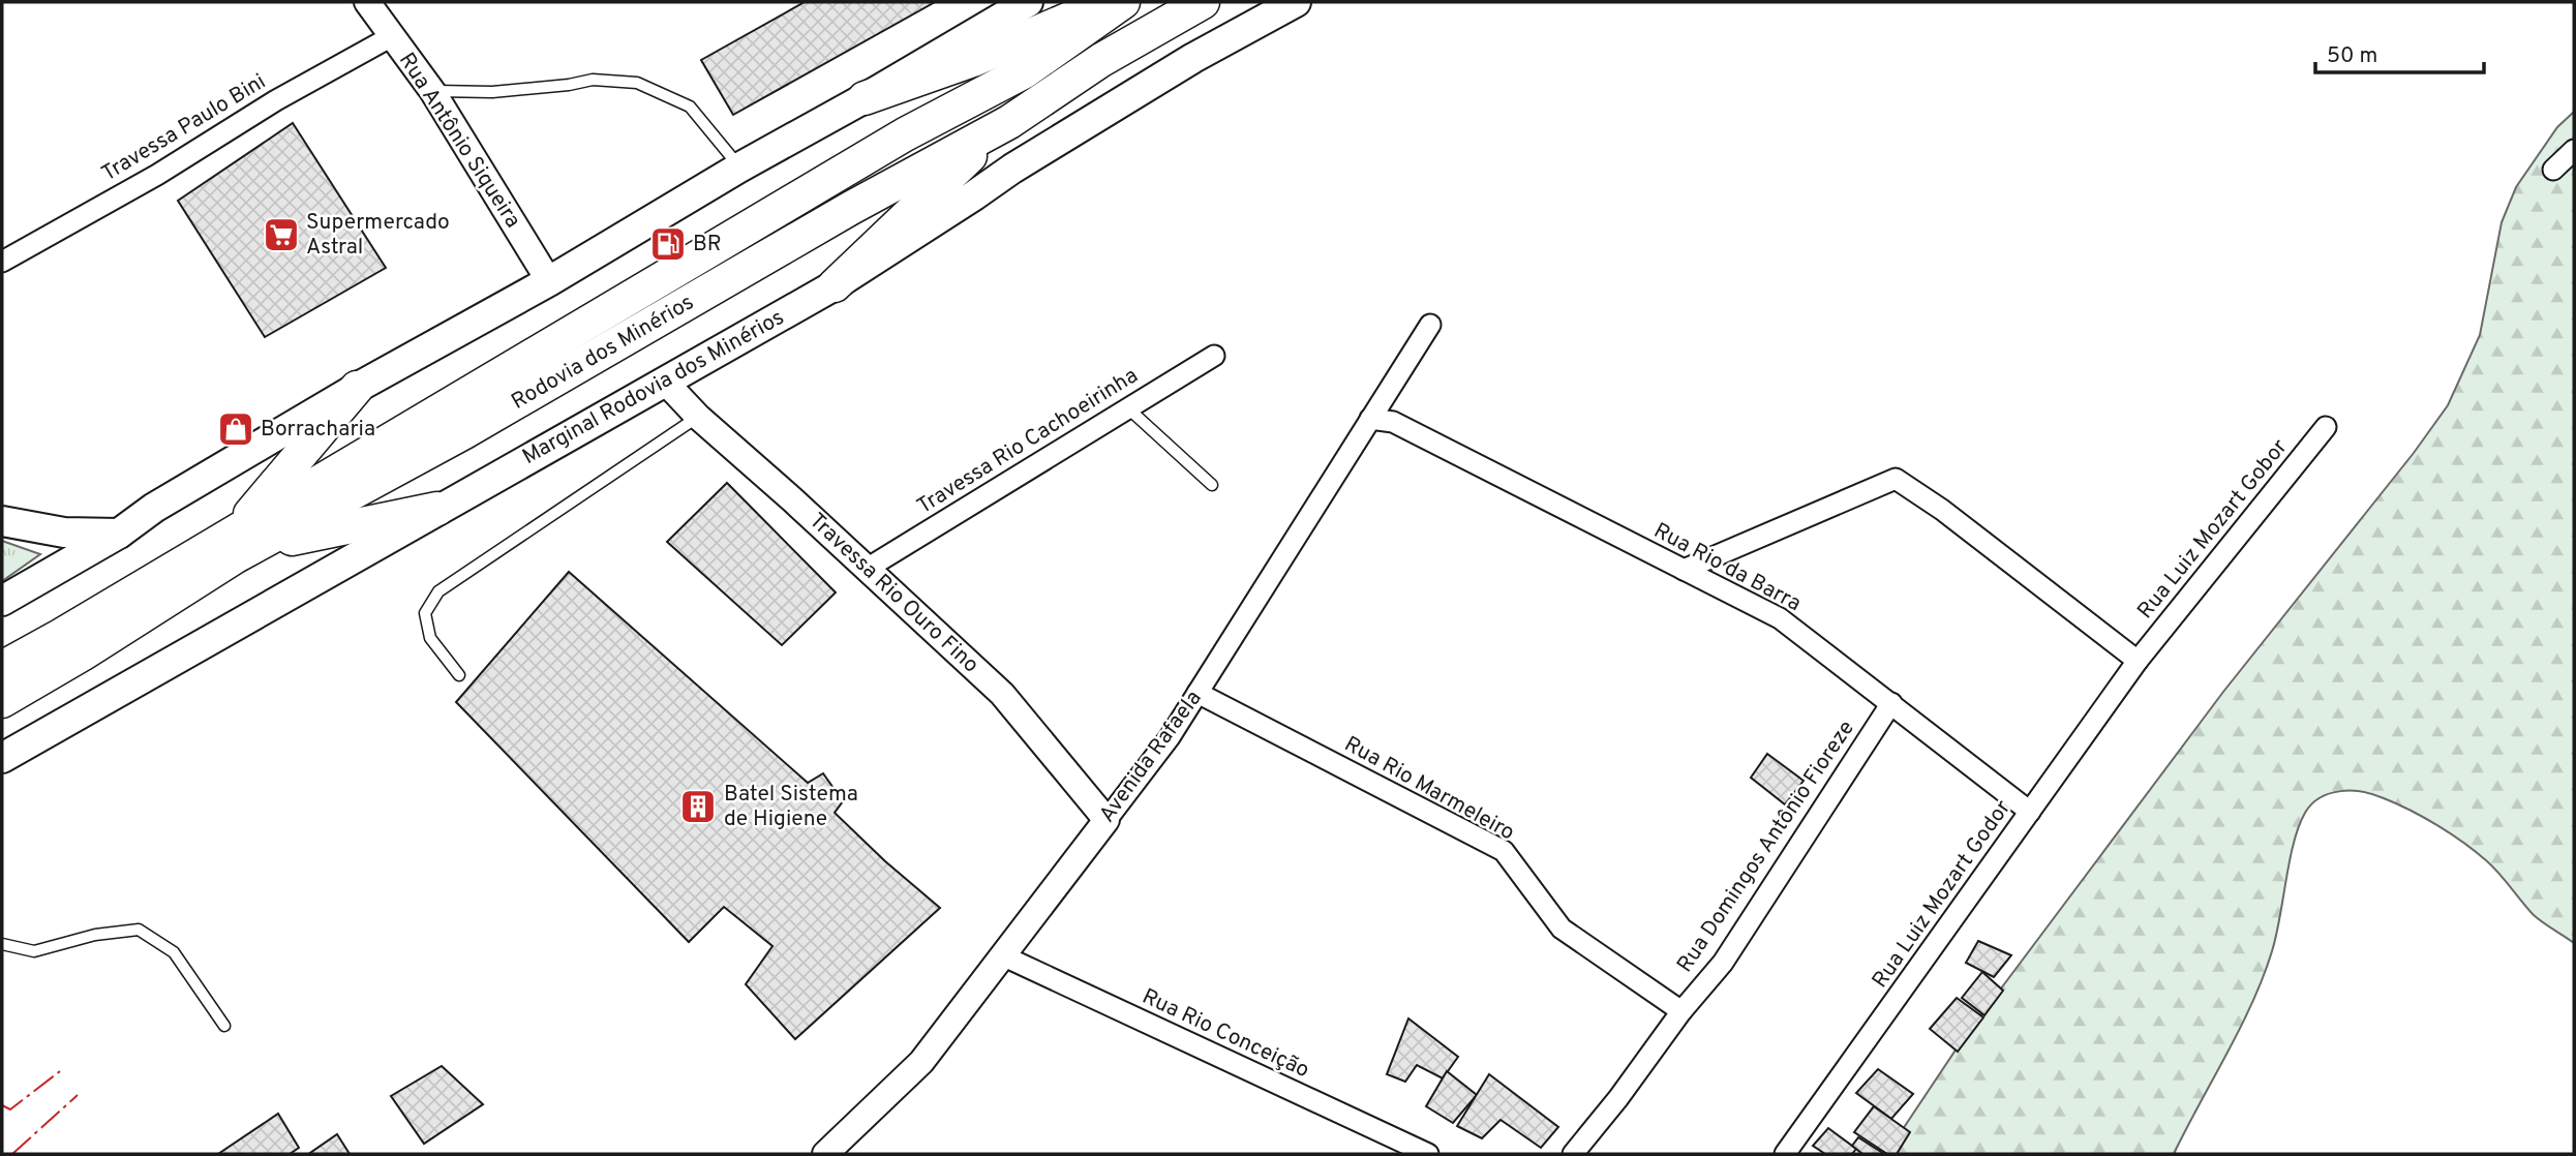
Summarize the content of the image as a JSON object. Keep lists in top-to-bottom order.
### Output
{
  "streets": {
    "main road": ["Rodovia dos Minérios", "Marginal Rodovia dos Minérios"],
    "street": [
      "Travessa Paulo Bini",
      "Rua Antônio Siqueira",
      "Travessa Rio Cachoeirinha",
      "Rua Luiz Mozart Gobor",
      "Rua Rio da Barra",
      "Travessa Rio Ouro Fino",
      "Avenida Rafaela",
      "Rua Rio Marmeleiro",
      "Rua Domingos Antônio Fioreze",
      "Rua Luiz Mozart Godor",
      "Rua Rio Conceição"
    ]
  },
  "crossings": [
    ["Travessa Paulo Bini", "Rua Antônio Siqueira"],
    ["Marginal Rodovia dos Minérios", "Travessa Rio Ouro Fino"],
    ["Travessa Rio Cachoeirinha", "Travessa Rio Ouro Fino"],
    ["Rua Luiz Mozart Gobor", "Rua Luiz Mozart Godor"],
    ["Rua Rio da Barra", "Avenida Rafaela"],
    ["Rua Rio da Barra", "Rua Domingos Antônio Fioreze"],
    ["Rua Rio da Barra", "Rua Luiz Mozart Godor"],
    ["Travessa Rio Ouro Fino", "Avenida Rafaela"],
    ["Avenida Rafaela", "Rua Rio Marmeleiro"],
    ["Avenida Rafaela", "Rua Rio Conceição"],
    ["Rua Rio Marmeleiro", "Rua Domingos Antônio Fioreze"]
  ],
  "places": {
    "supermarket": ["Supermercado Astral"],
    "fuel station": ["BR"],
    "shop": ["Borracharia"],
    "building": ["Batel Sistema de Higiene"]
  },
  "scale_bar": "50 m"
}
